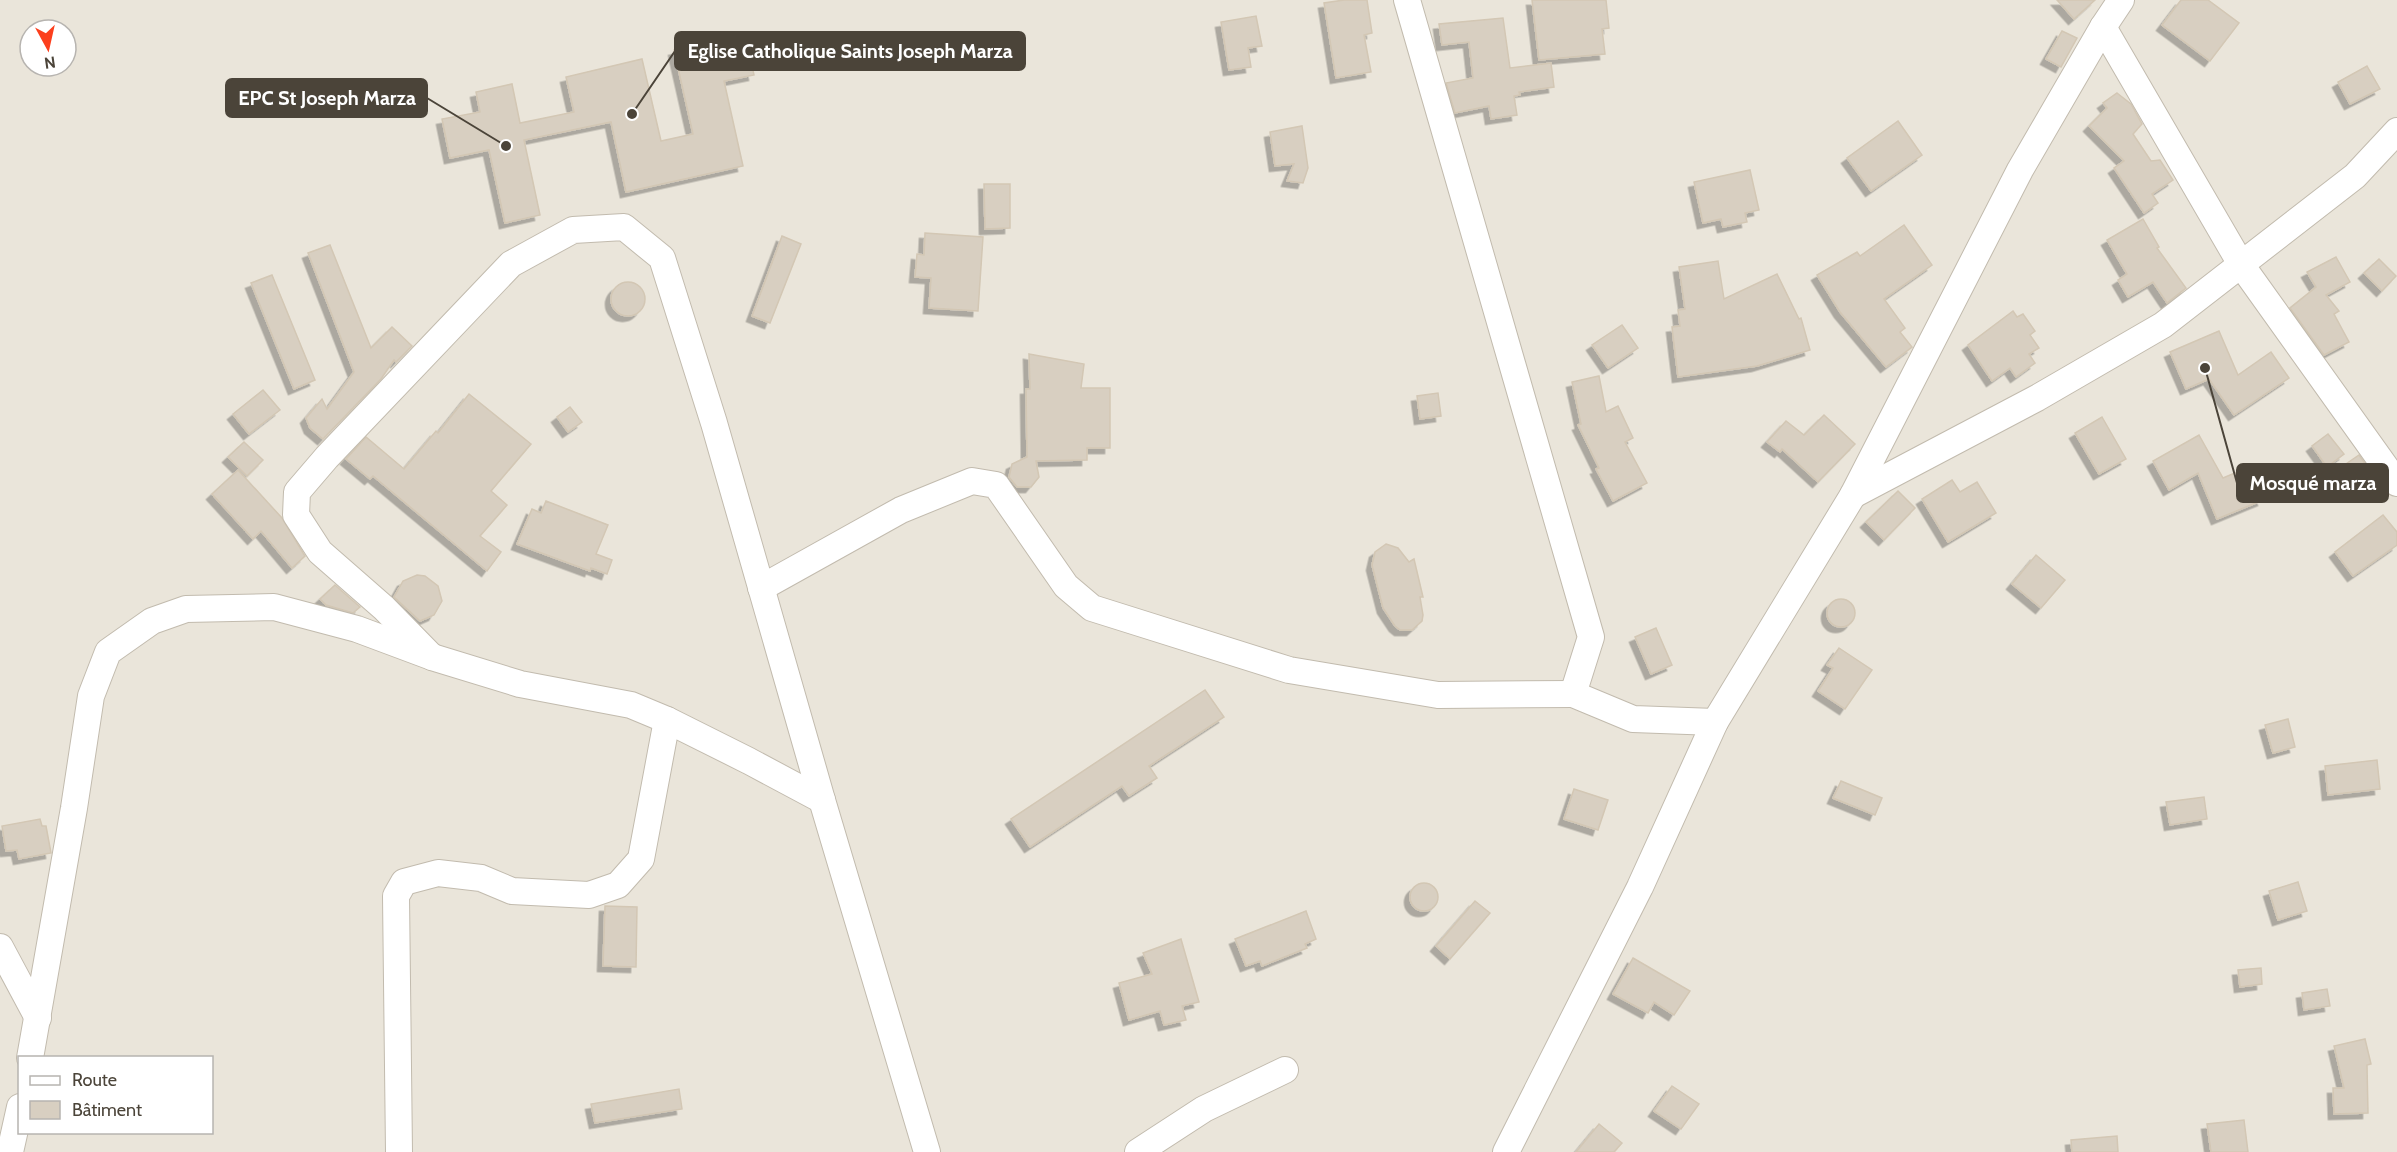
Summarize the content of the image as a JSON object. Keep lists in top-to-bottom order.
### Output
{
  "places": ["Eglise Catholique Saints Joseph Marza", "EPC St Joseph Marza", "Mosqué marza"],
  "legend": ["Route", "Bâtiment"],
  "north": "bottom"
}
